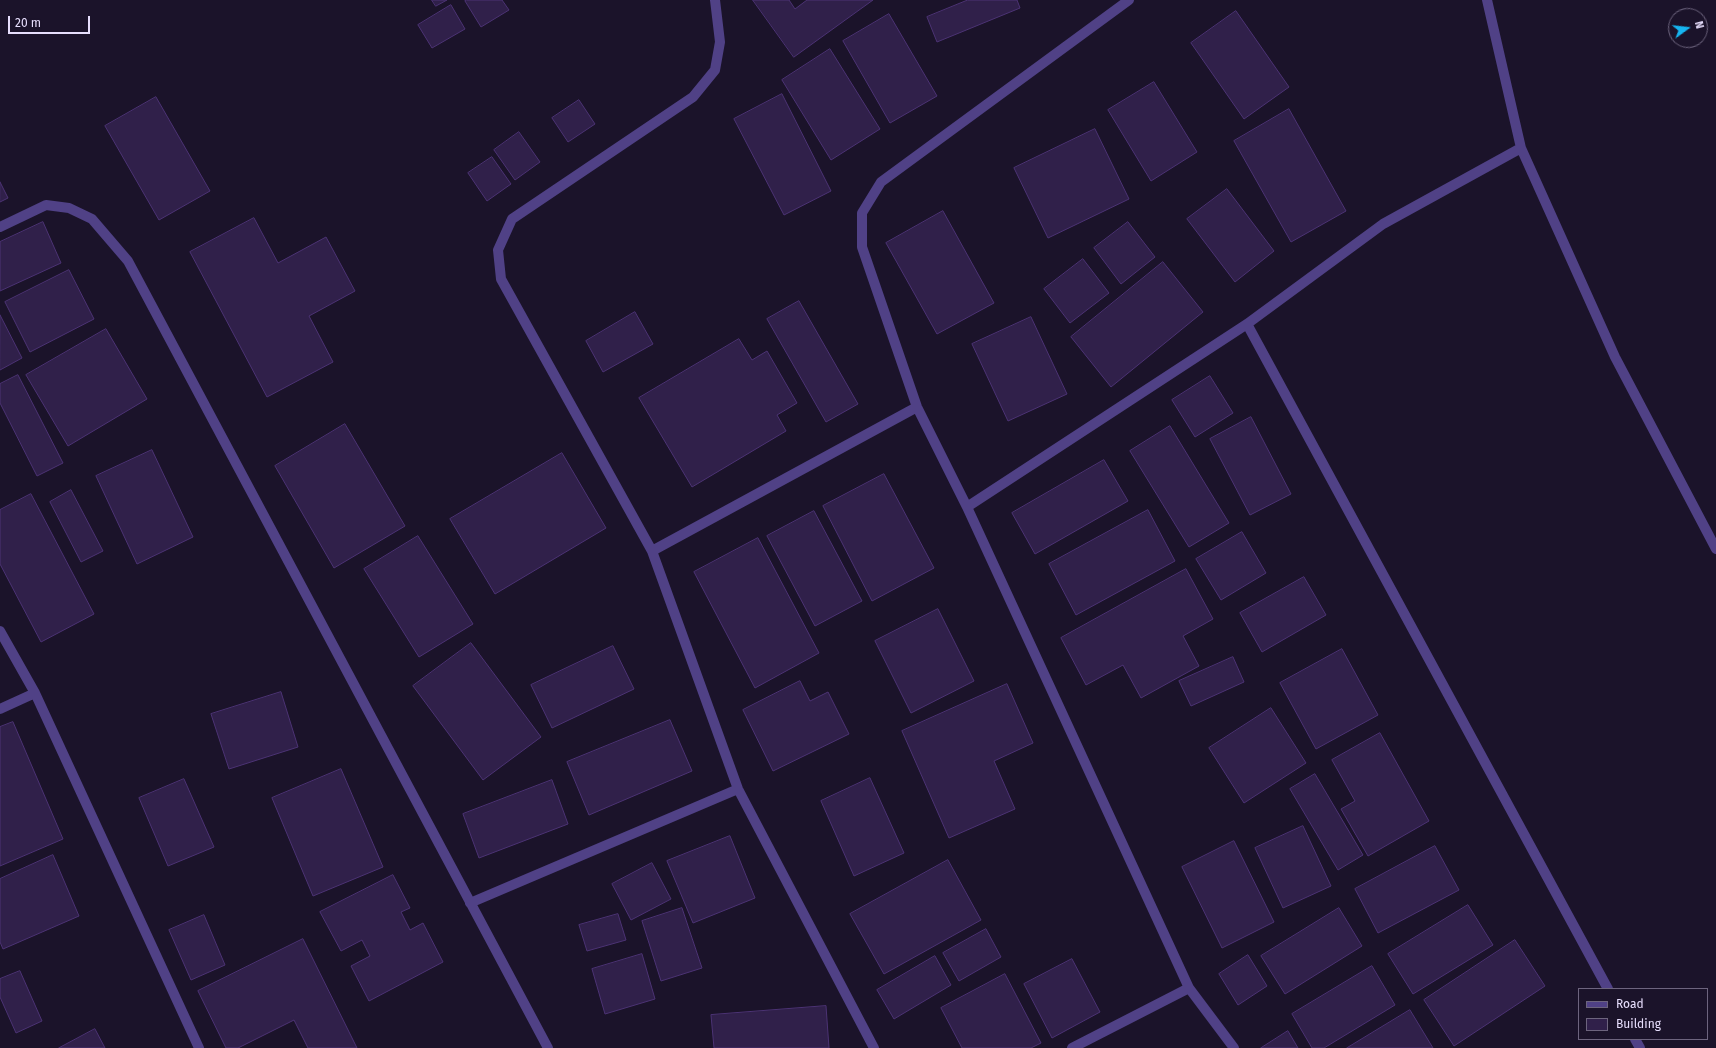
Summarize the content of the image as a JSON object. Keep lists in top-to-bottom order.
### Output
{
  "legend": ["Road", "Building"],
  "scale_bar": "20 m",
  "north": "right"
}
